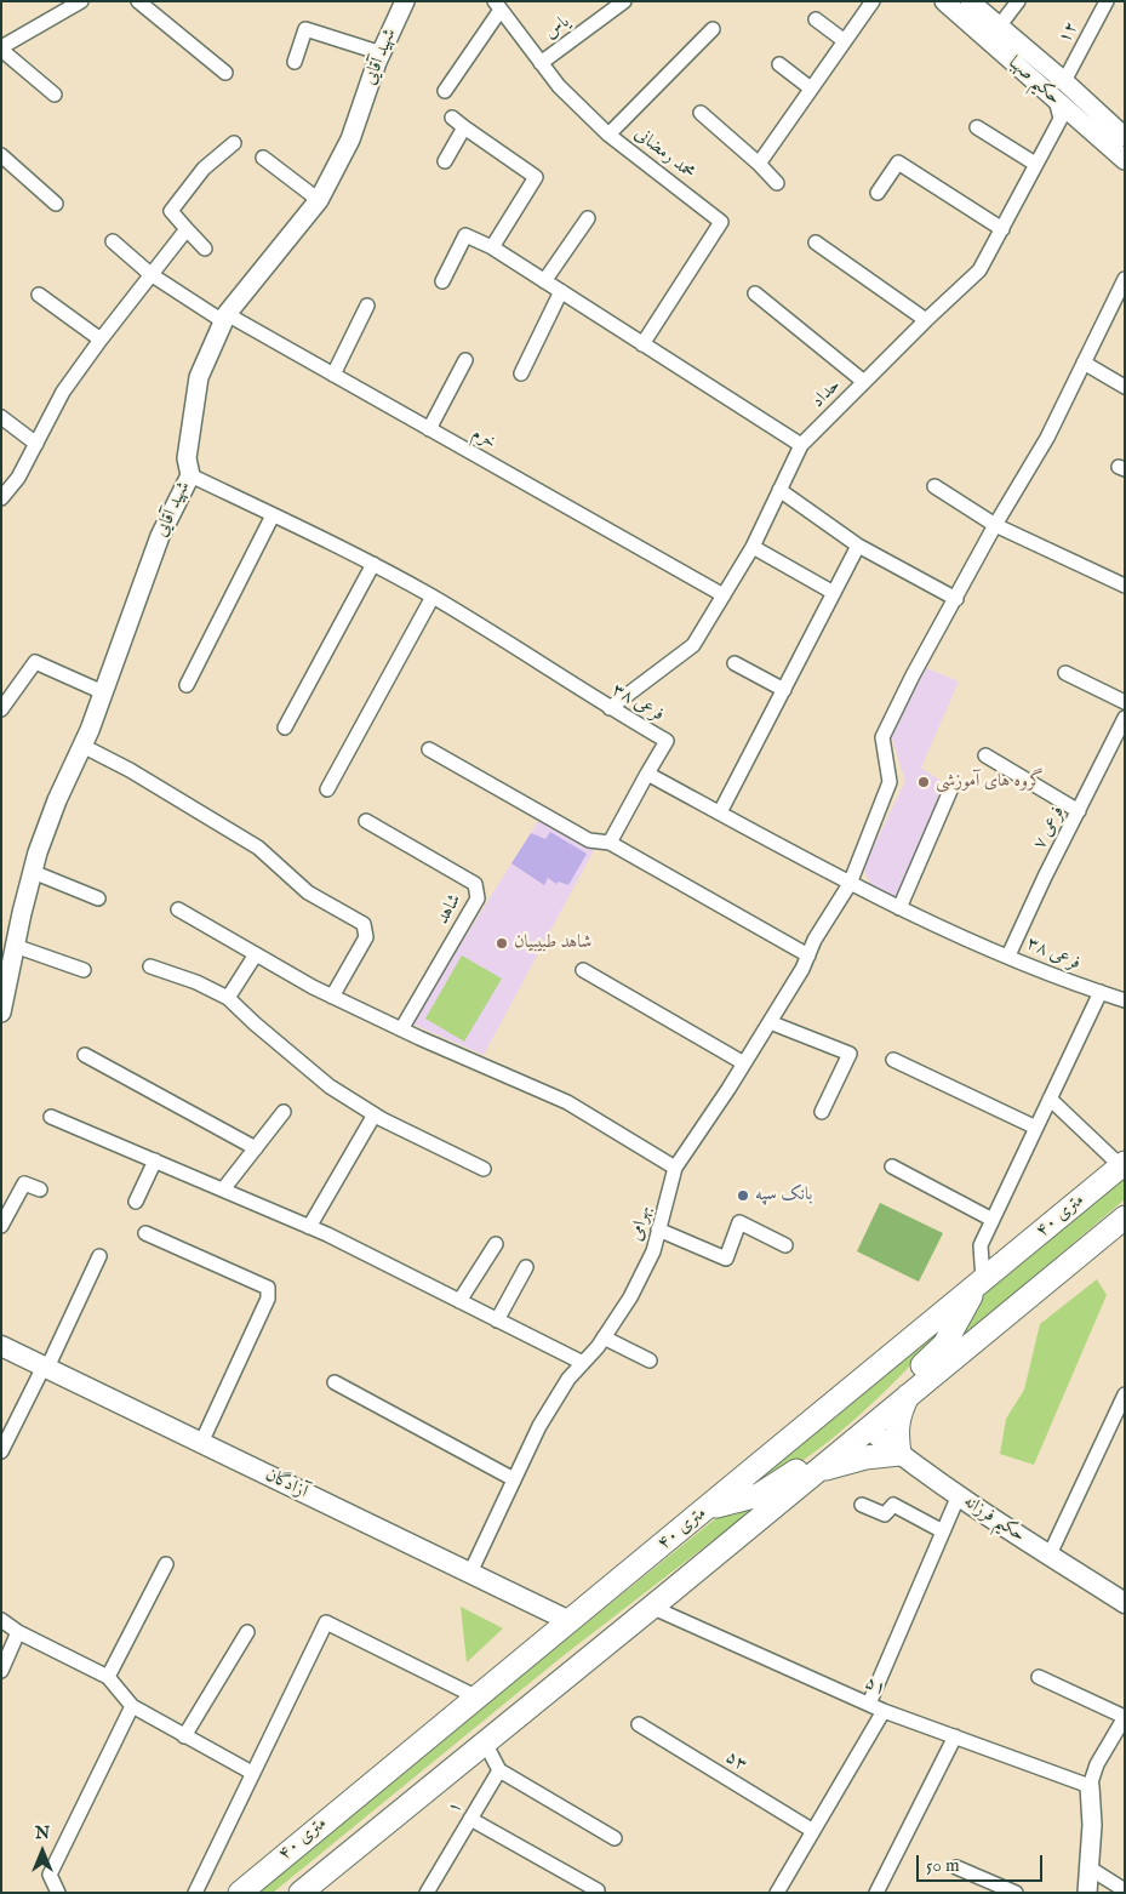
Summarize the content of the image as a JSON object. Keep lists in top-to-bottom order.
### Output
{
  "streets": {
    "main road": ["۴۰ متری", "آزادگان", "حکیم فرزانه"],
    "street": [
      "یاس",
      "۱۲",
      "شهید آقایی",
      "حکیم صهبا",
      "محمد رمضانی",
      "حداد",
      "خرم",
      "فرعی ۳۸",
      "فرعی ۷",
      "شاهد",
      "بهرامی",
      "۵۱",
      "۵۳",
      "۱"
    ]
  },
  "crossings": [
    ["یاس", "محمد رمضانی"],
    ["۱۲", "حکیم صهبا"],
    ["شهید آقایی", "خرم"],
    ["شهید آقایی", "فرعی ۳۸"],
    ["حکیم صهبا", "حداد"],
    ["حداد", "خرم"],
    ["حداد", "فرعی ۳۸"],
    ["فرعی ۳۸", "فرعی ۷"],
    ["فرعی ۳۸", "بهرامی"],
    ["۴۰ متری", "آزادگان"],
    ["بهرامی", "آزادگان"]
  ],
  "places": ["گروه های آموزشی", "شاهد طبیبیان", "بانک سپه"],
  "scale_bar": "50 m",
  "north": "top"
}
